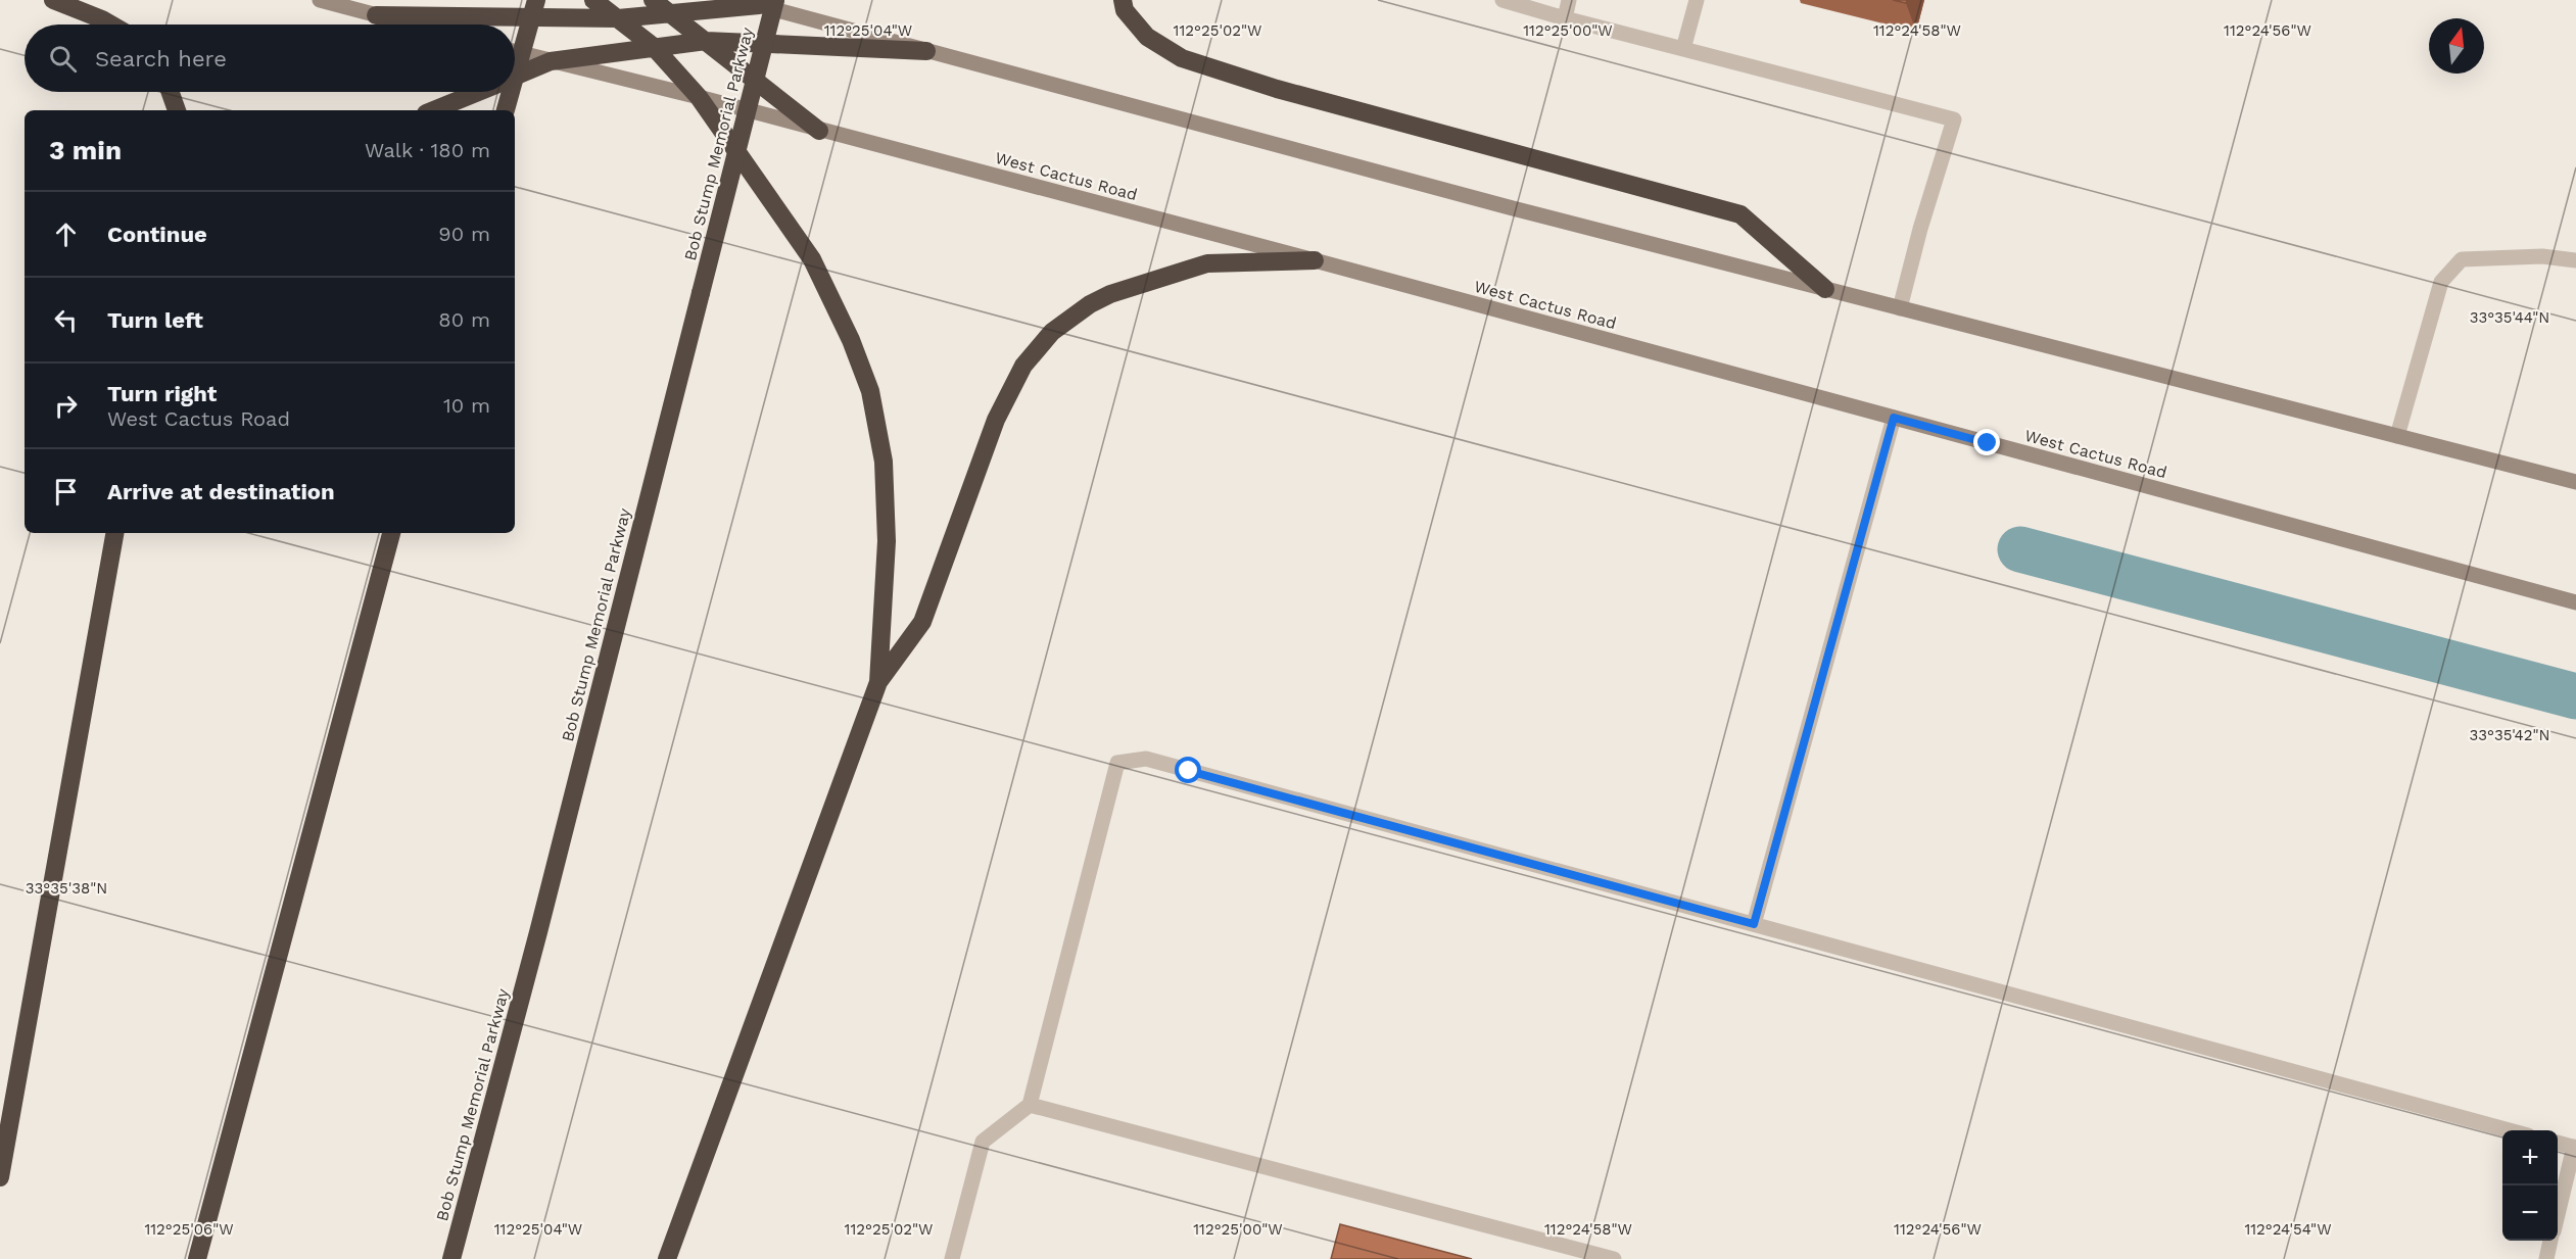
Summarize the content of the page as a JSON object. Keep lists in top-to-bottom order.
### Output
{
  "streets": {
    "highway": ["Bob Stump Memorial Parkway"],
    "main road": ["West Cactus Road"]
  },
  "north": "top",
  "page": {
    "search": "Search here",
    "heading": ["3 min", "Walk · 180 m"],
    "list": [
      ["Continue", "90 m"],
      ["Turn left", "80 m"],
      ["Turn right", "West Cactus Road", "10 m"],
      "Arrive at destination"
    ],
    "map_buttons": ["+", "−"]
  },
  "coordinates": [
    "112°25'04\"W",
    "112°25'02\"W",
    "112°25'00\"W",
    "112°24'58\"W",
    "112°24'56\"W",
    "33°35'44\"N",
    "33°35'42\"N",
    "33°35'38\"N",
    "112°25'06\"W",
    "112°24'54\"W"
  ]
}
